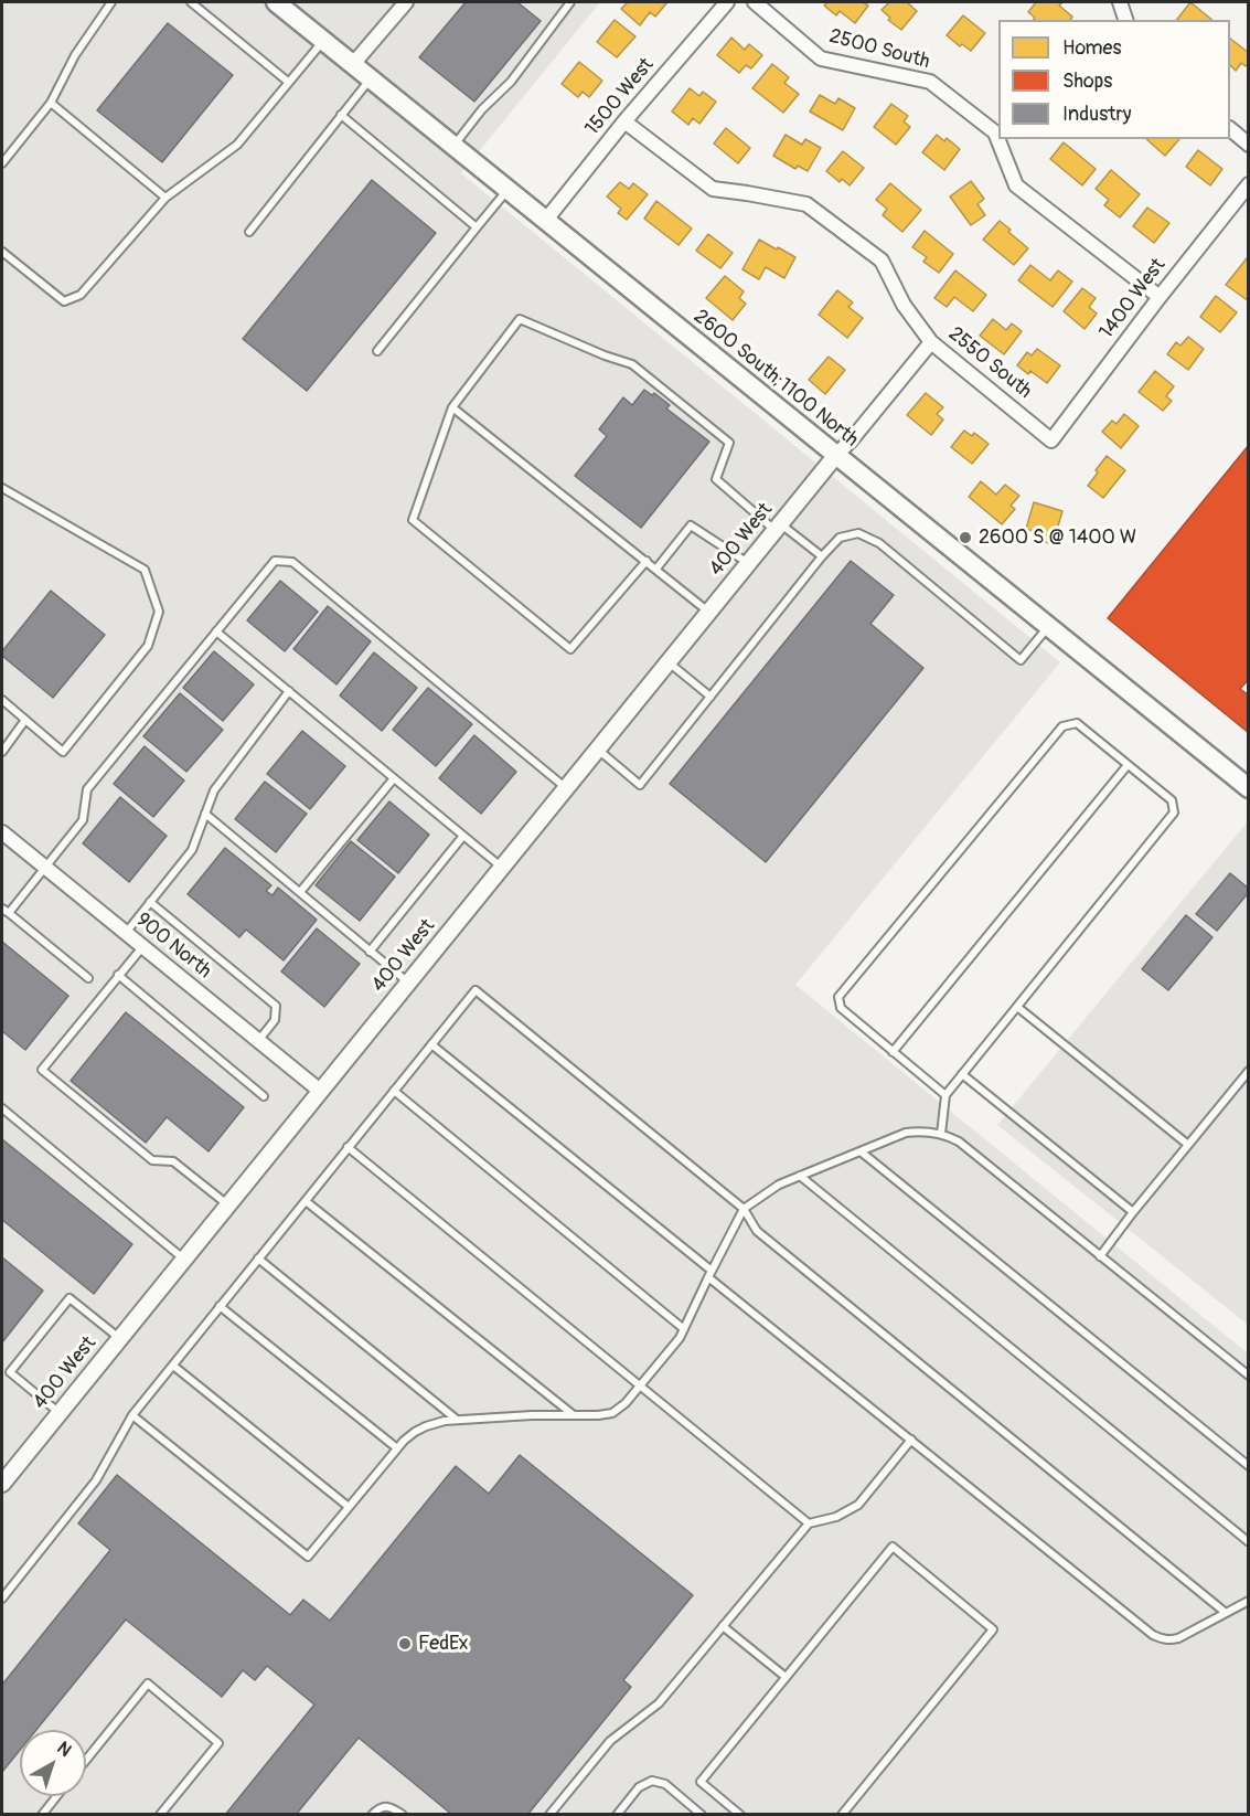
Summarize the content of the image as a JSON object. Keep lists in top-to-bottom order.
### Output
{
  "streets": {
    "main road": ["2600 South;1100 North"],
    "street": [
      "2500 South",
      "1500 West",
      "1400 West",
      "2550 South",
      "400 West",
      "900 North"
    ]
  },
  "crossings": [
    ["2500 South", "1400 West"],
    ["1500 West", "2550 South"],
    ["1500 West", "2600 South;1100 North"],
    ["1400 West", "2550 South"],
    ["2600 South;1100 North", "400 West"],
    ["400 West", "900 North"]
  ],
  "places": ["2600 S @ 1400 W", "FedEx"],
  "legend": ["Homes", "Shops", "Industry"],
  "north": "top right"
}
